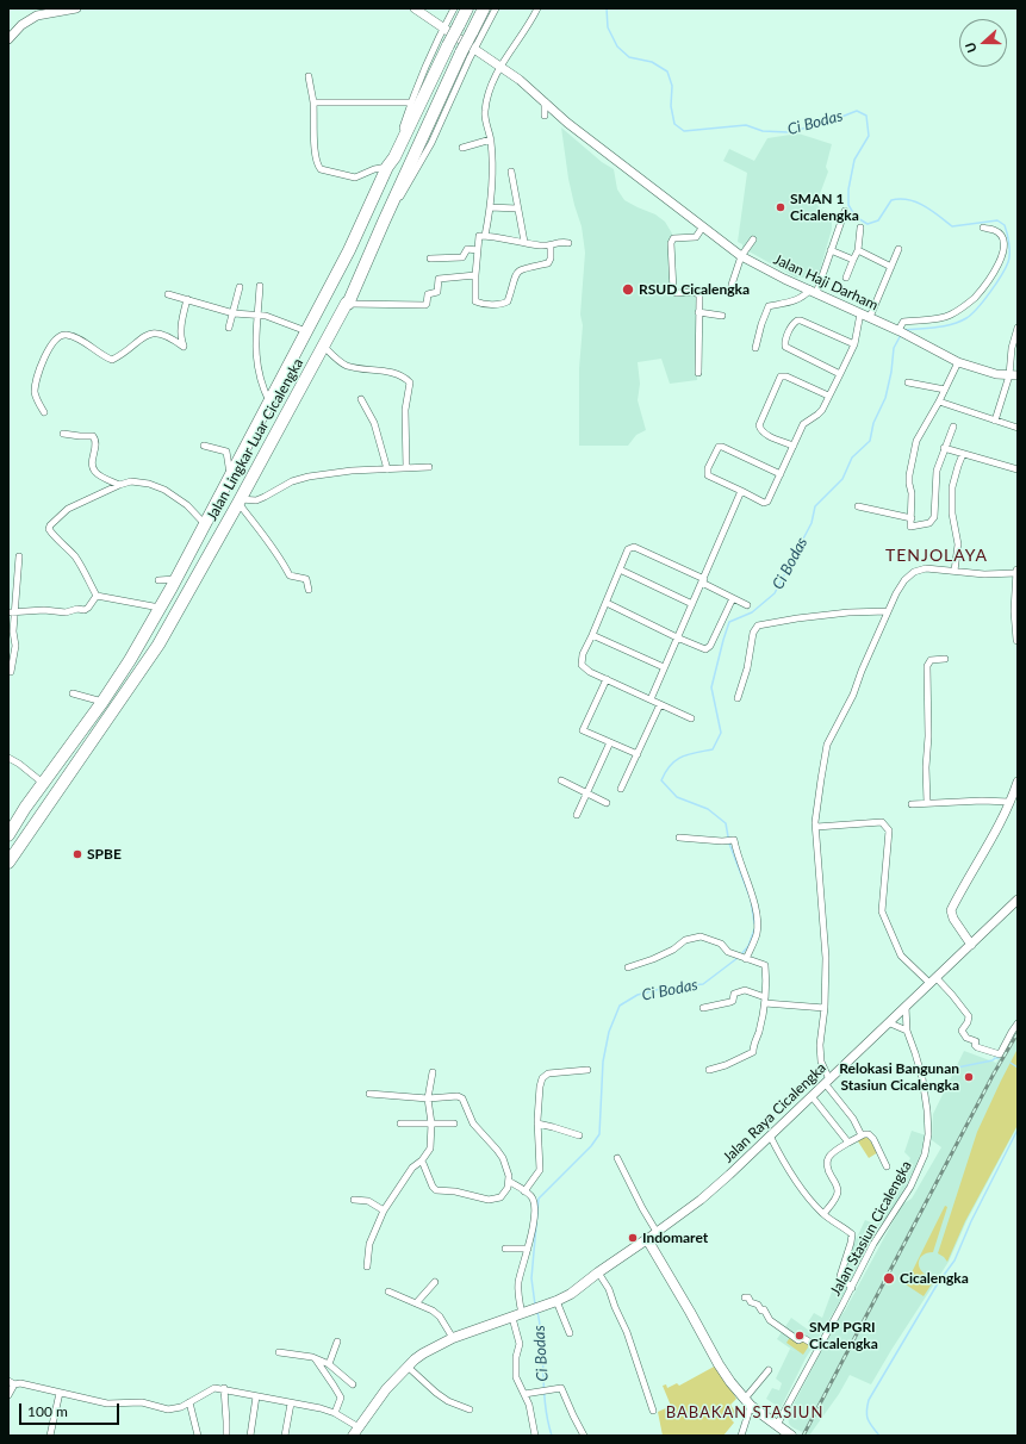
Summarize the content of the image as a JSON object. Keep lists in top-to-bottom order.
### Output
{
  "streets": {
    "highway": ["Jalan Lingkar Luar Cicalengka"],
    "street": ["Jalan Haji Darham", "Jalan Raya Cicalengka", "Jalan Stasiun Cicalengka"]
  },
  "crossings": [
    ["Jalan Raya Cicalengka", "Jalan Stasiun Cicalengka"]
  ],
  "districts": ["TENJOLAYA", "BABAKAN STASIUN"],
  "water": ["Ci Bodas"],
  "places": [
    "SMAN 1 Cicalengka",
    "RSUD Cicalengka",
    "SPBE",
    "Relokasi Bangunan Stasiun Cicalengka",
    "Indomaret",
    "Cicalengka",
    "SMP PGRI Cicalengka"
  ],
  "scale_bar": "100 m",
  "north": "left"
}
